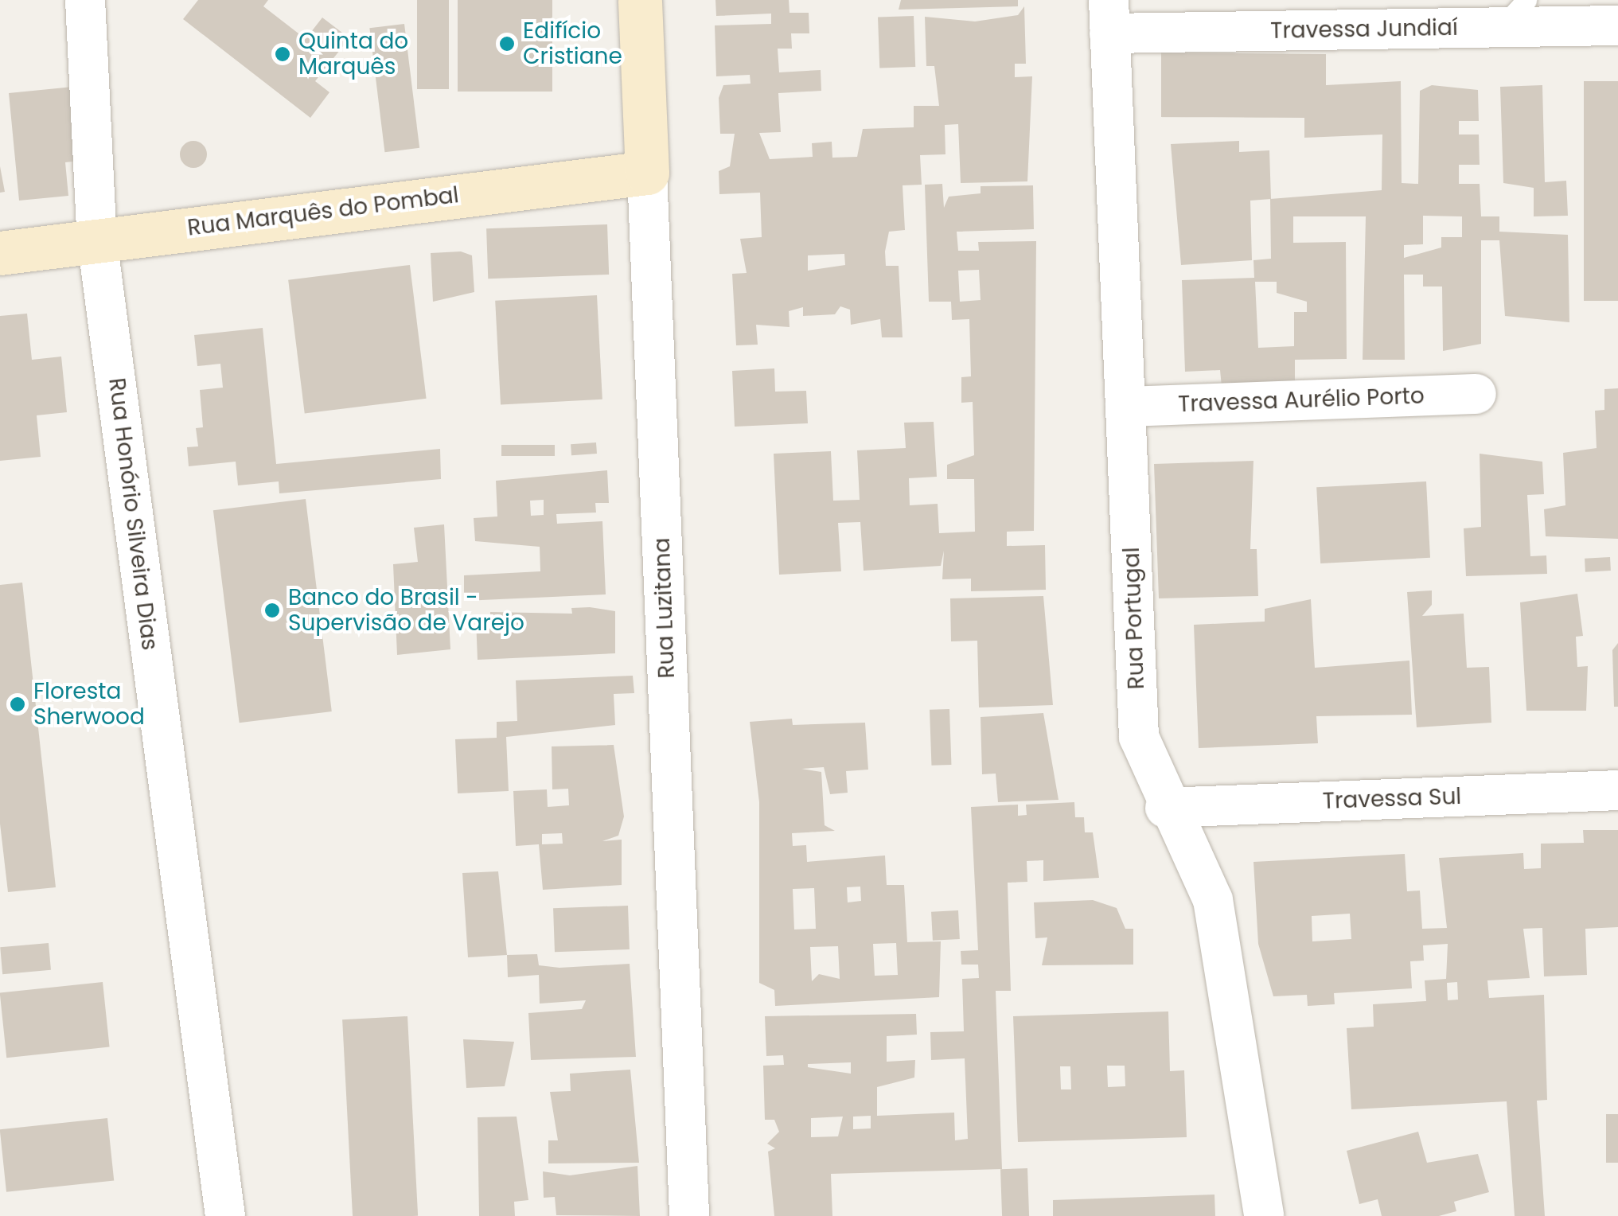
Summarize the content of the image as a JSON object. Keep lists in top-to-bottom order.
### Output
{
  "streets": {
    "street": [
      "Travessa Jundiaí",
      "Rua Marquês do Pombal",
      "Travessa Aurélio Porto",
      "Rua Honório Silveira Dias",
      "Rua Luzitana",
      "Rua Portugal",
      "Travessa Sul"
    ]
  },
  "crossings": [
    ["Travessa Jundiaí", "Rua Portugal"],
    ["Rua Marquês do Pombal", "Rua Honório Silveira Dias"],
    ["Rua Marquês do Pombal", "Rua Luzitana"],
    ["Travessa Aurélio Porto", "Rua Portugal"],
    ["Rua Portugal", "Travessa Sul"]
  ],
  "places": [
    "Edifício Cristiane",
    "Quinta do Marquês",
    "Banco do Brasil - Supervisão de Varejo",
    "Floresta Sherwood"
  ]
}
